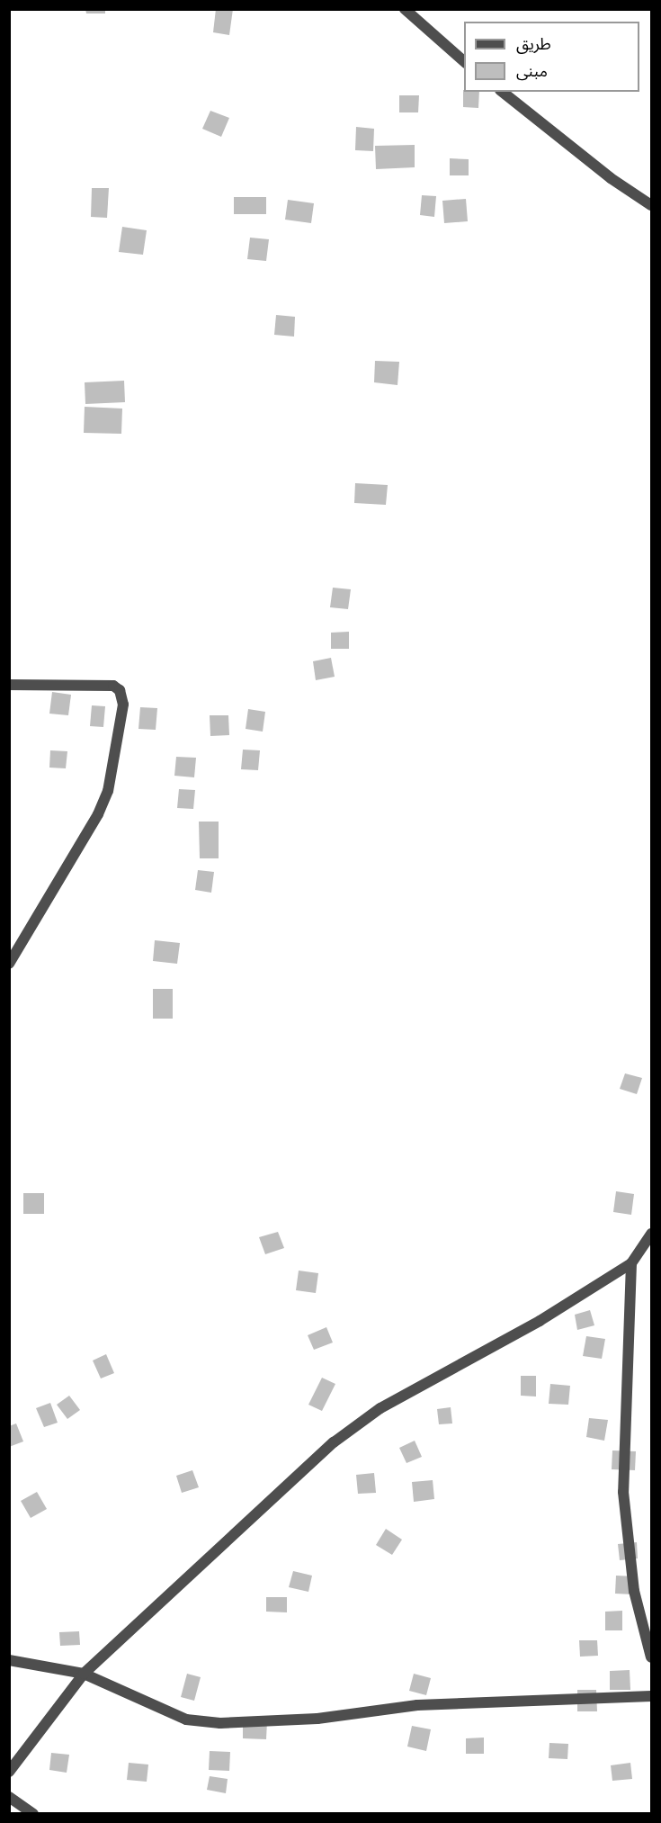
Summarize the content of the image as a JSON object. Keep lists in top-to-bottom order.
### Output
{
  "legend": ["طريق", "مبنى"]
}
